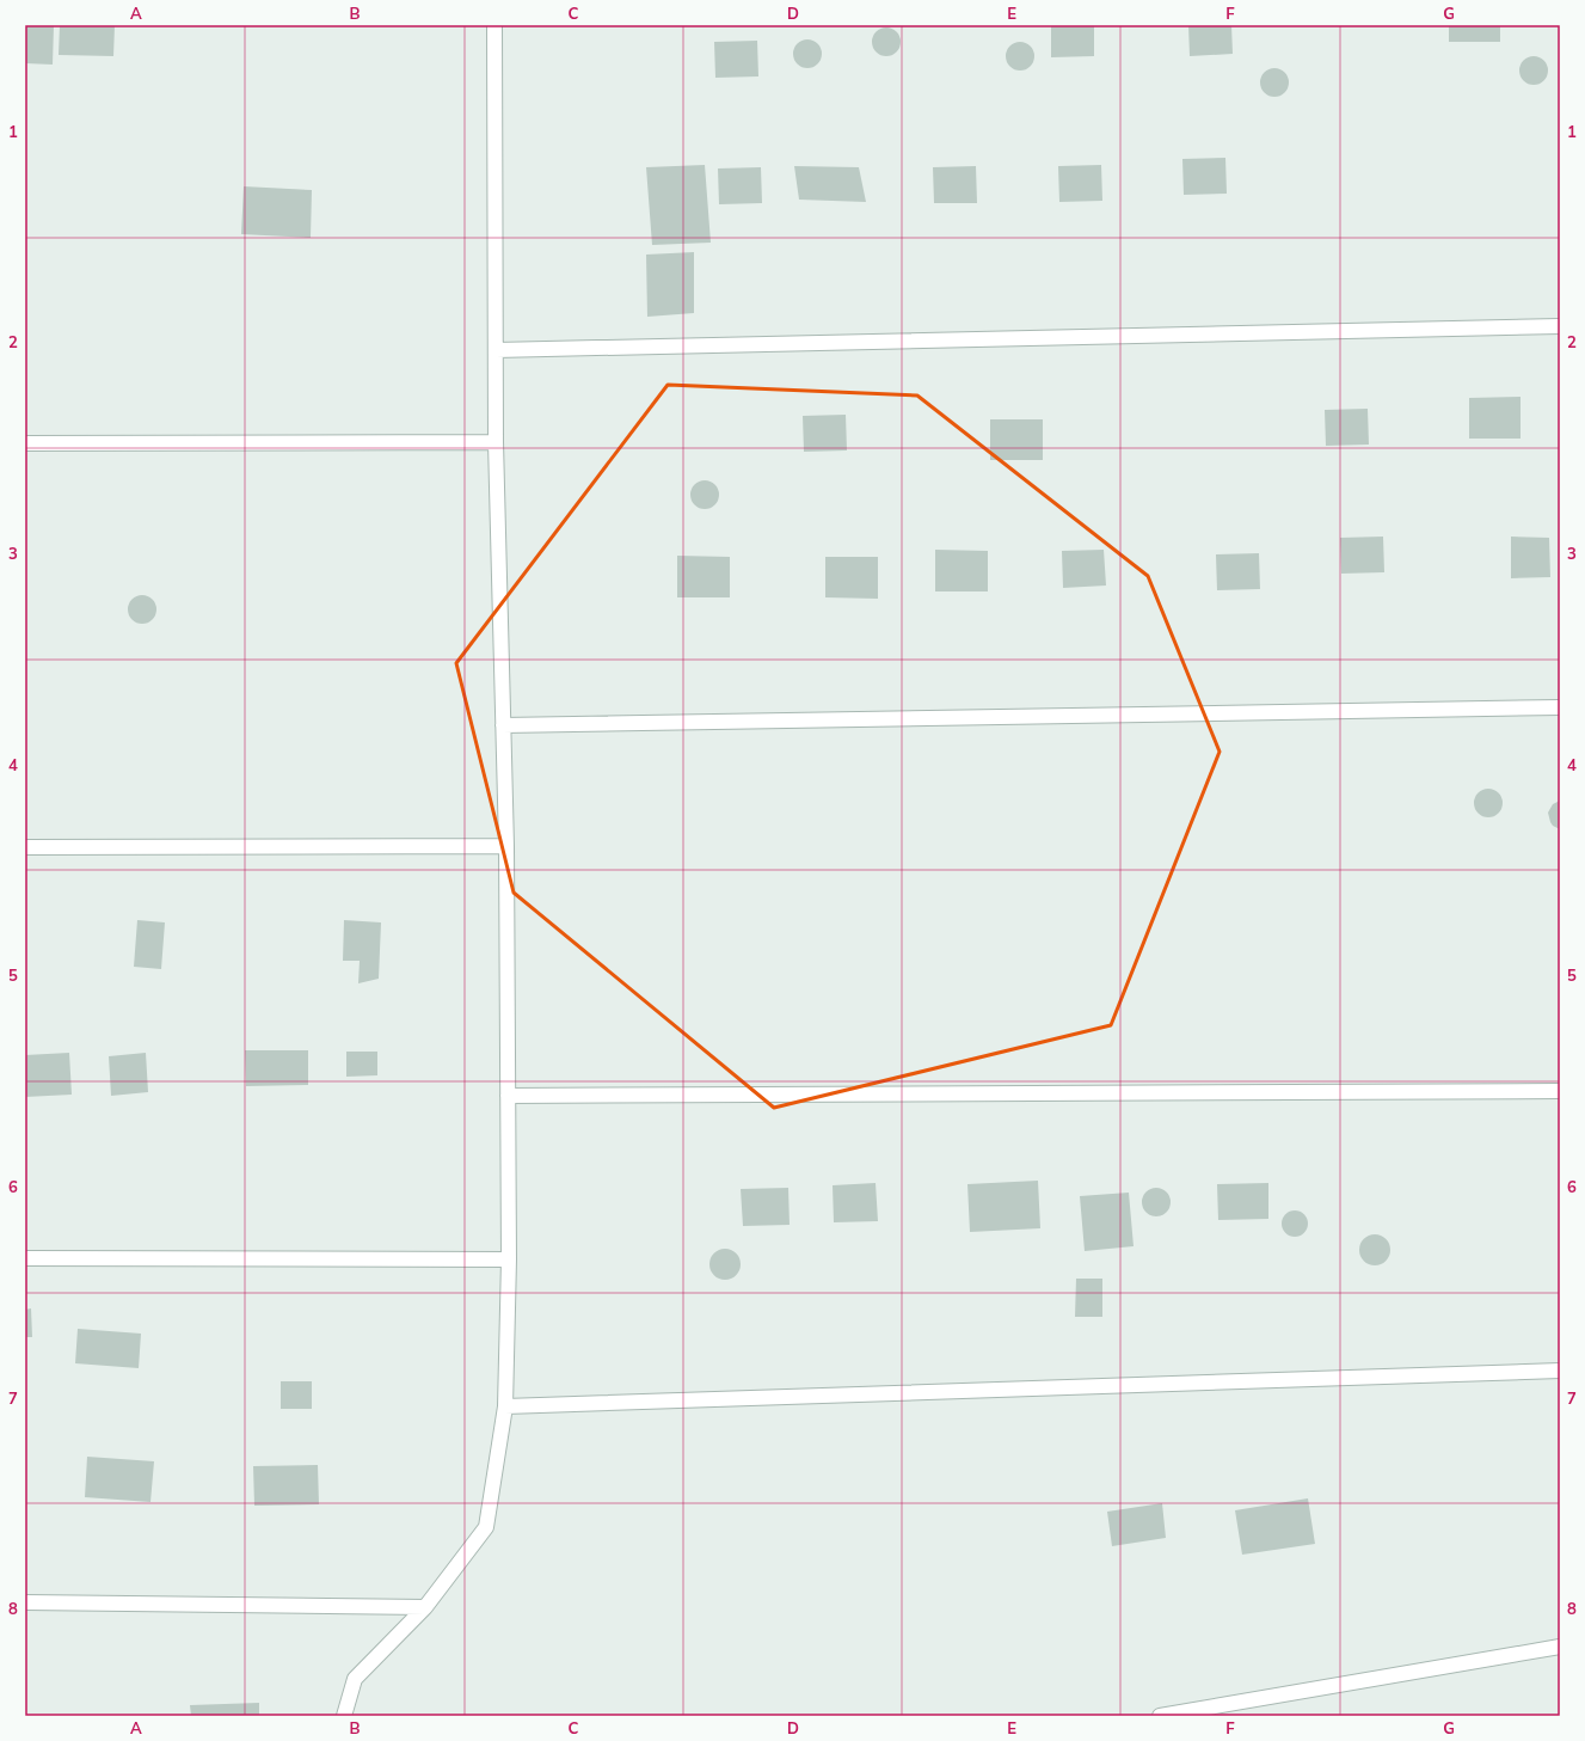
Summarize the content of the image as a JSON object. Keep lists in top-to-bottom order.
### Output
{
  "grid": {
    "columns": [
      "A",
      "B",
      "C",
      "D",
      "E",
      "F",
      "G"
    ],
    "rows": [
      "1",
      "2",
      "3",
      "4",
      "5",
      "6",
      "7",
      "8"
    ]
  }
}
